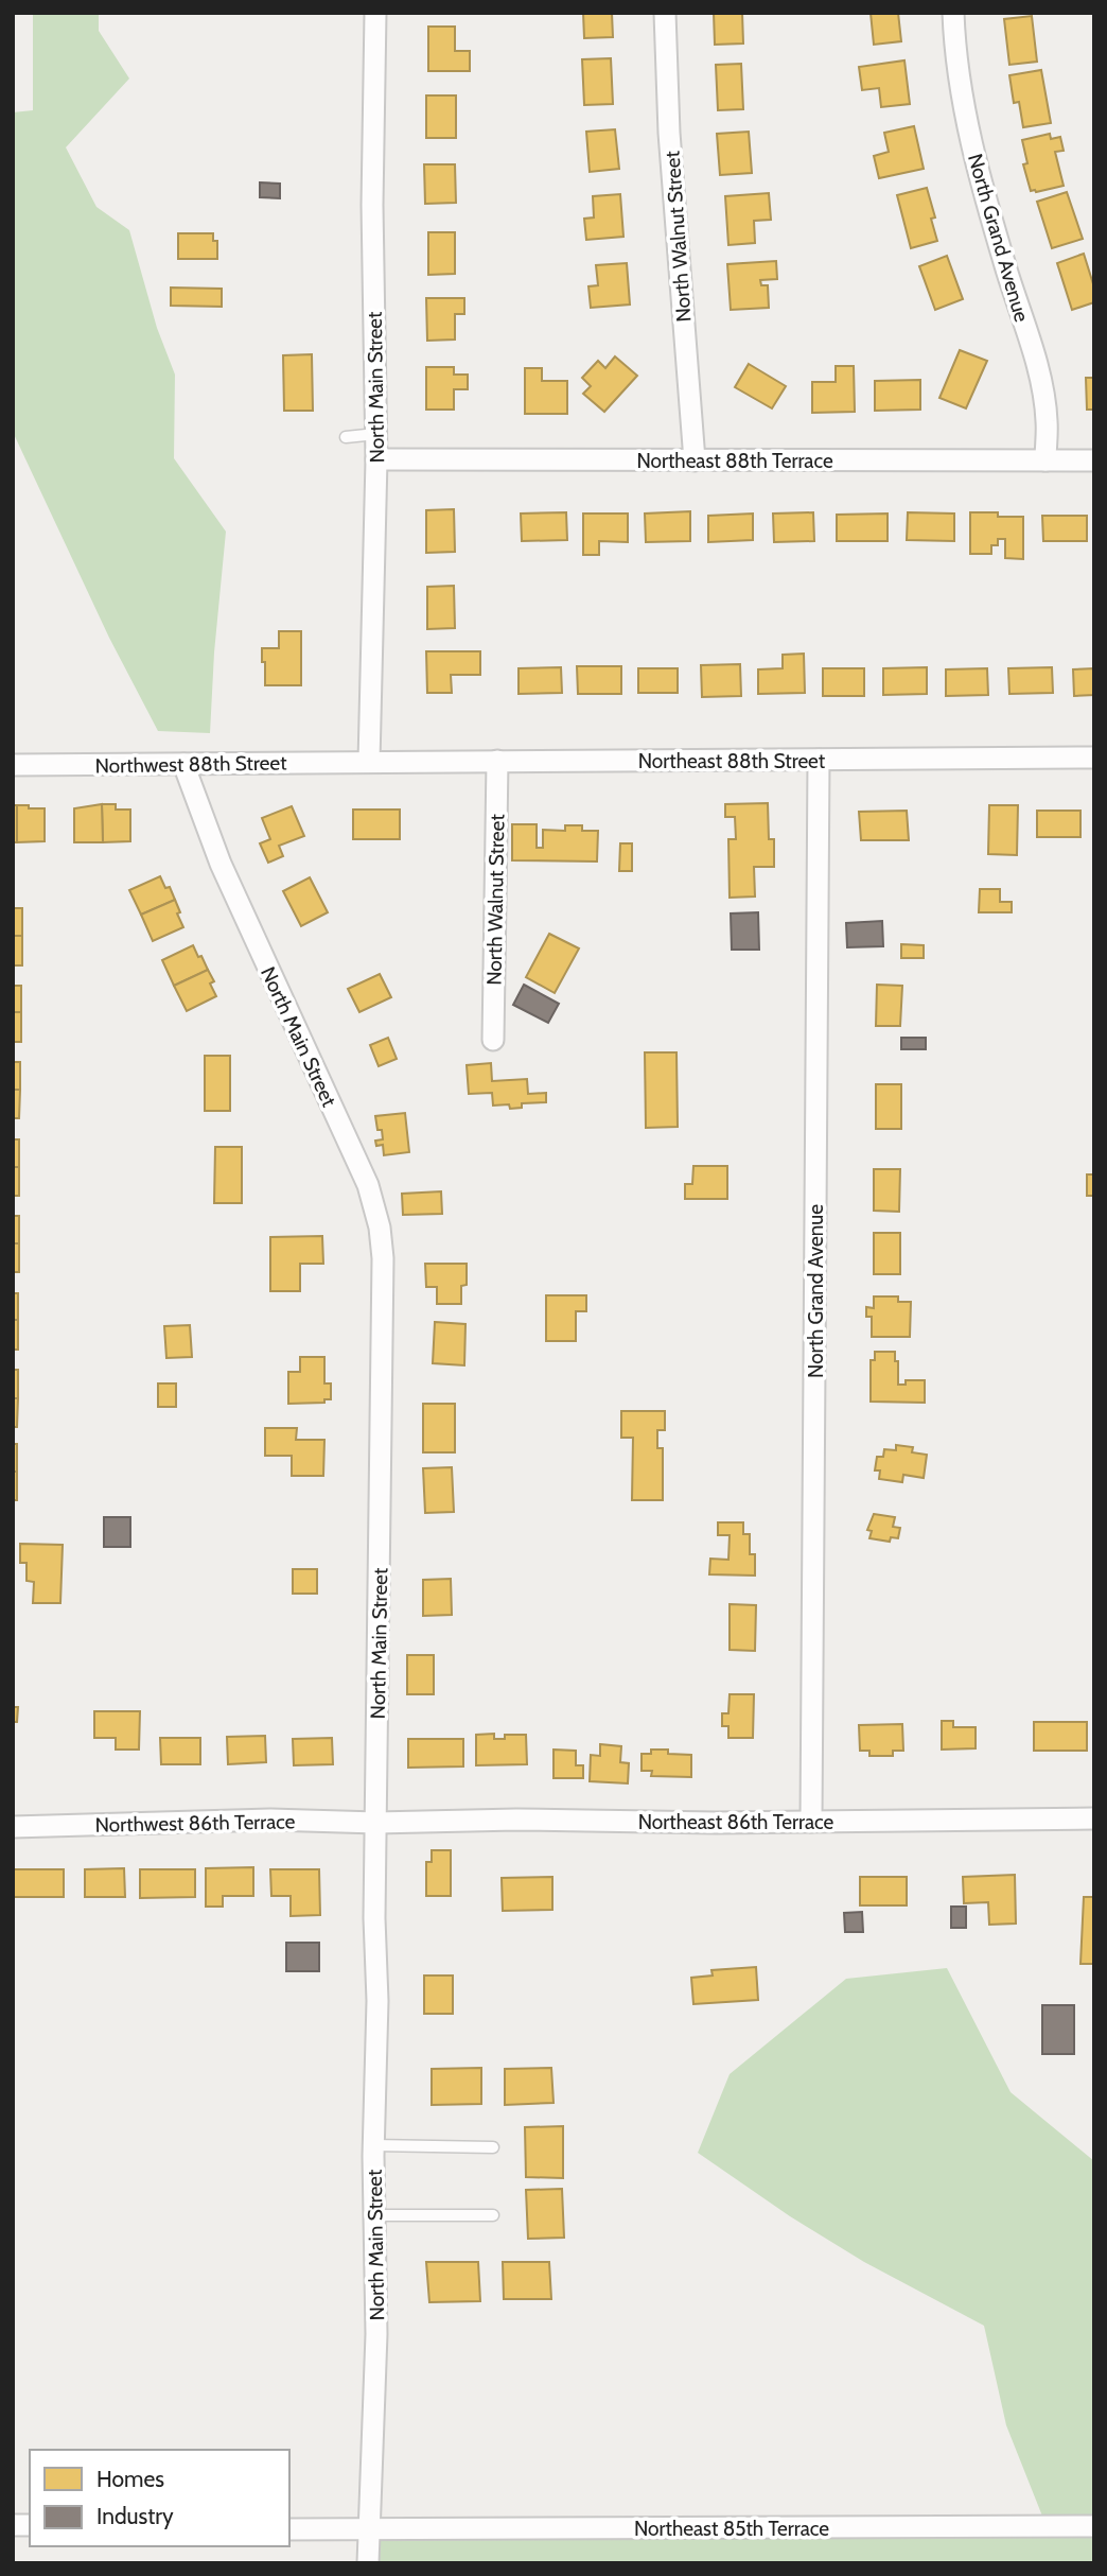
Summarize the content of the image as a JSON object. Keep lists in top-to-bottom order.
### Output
{
  "streets": {
    "street": [
      "North Walnut Street",
      "North Grand Avenue",
      "North Main Street",
      "Northeast 88th Terrace",
      "Northeast 88th Street",
      "Northwest 88th Street",
      "Northeast 86th Terrace",
      "Northwest 86th Terrace",
      "Northeast 85th Terrace"
    ]
  },
  "crossings": [
    ["North Walnut Street", "Northeast 88th Terrace"],
    ["North Walnut Street", "Northeast 88th Street"],
    ["North Grand Avenue", "Northeast 88th Terrace"],
    ["North Grand Avenue", "Northeast 88th Street"],
    ["North Grand Avenue", "Northeast 86th Terrace"],
    ["North Main Street", "Northeast 88th Terrace"],
    ["North Main Street", "Northeast 88th Street"],
    ["North Main Street", "Northwest 88th Street"],
    ["North Main Street", "Northeast 86th Terrace"],
    ["North Main Street", "Northwest 86th Terrace"],
    ["North Main Street", "Northeast 85th Terrace"],
    ["Northeast 88th Street", "Northwest 88th Street"],
    ["Northeast 86th Terrace", "Northwest 86th Terrace"]
  ],
  "legend": ["Homes", "Industry"]
}
